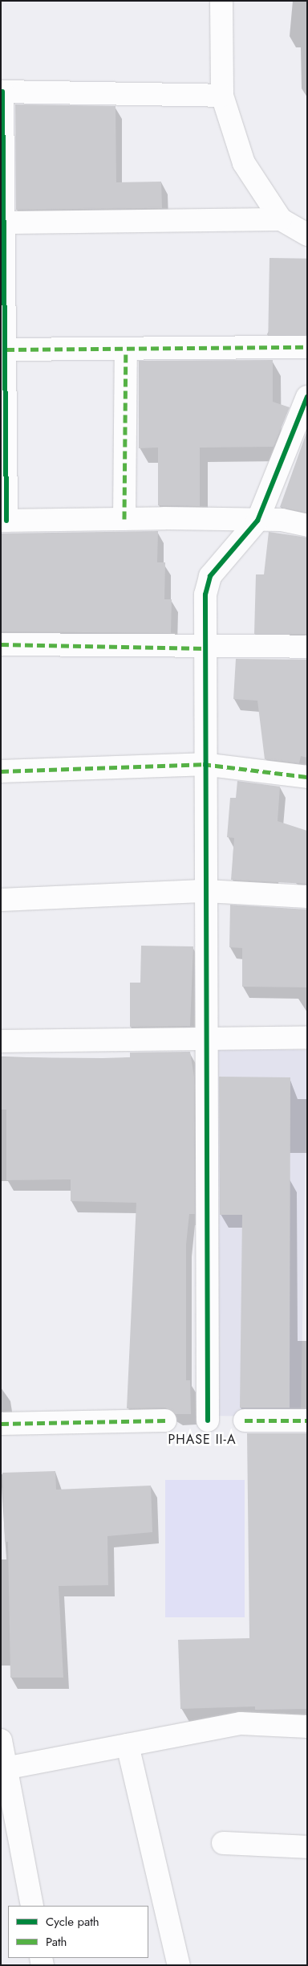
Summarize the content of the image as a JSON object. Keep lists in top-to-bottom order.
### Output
{
  "districts": ["PHASE II-A"],
  "legend": ["Cycle path", "Path"]
}
